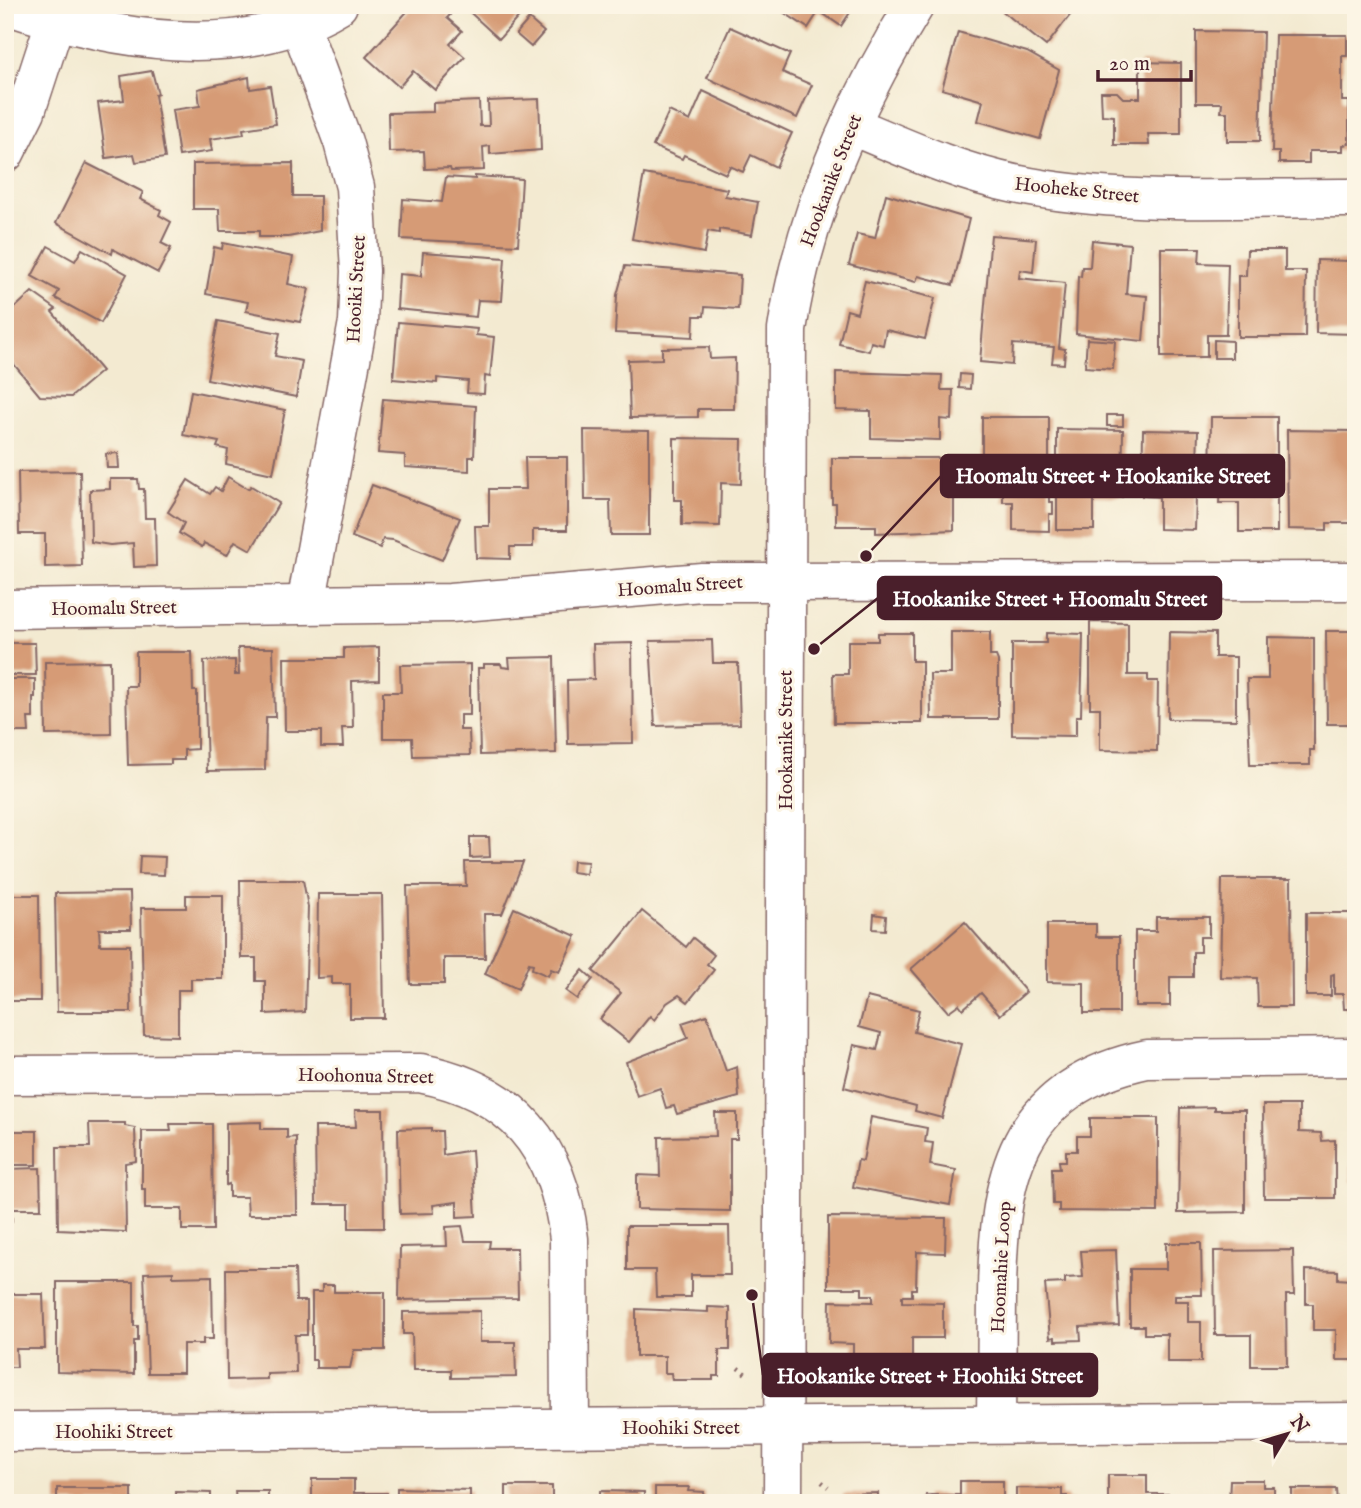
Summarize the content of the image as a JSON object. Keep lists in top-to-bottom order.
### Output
{
  "streets": {
    "street": [
      "Hookanike Street",
      "Hooheke Street",
      "Hooiki Street",
      "Hoomalu Street",
      "Hoohonua Street",
      "Hoomahie Loop",
      "Hoohiki Street"
    ]
  },
  "crossings": [
    ["Hookanike Street", "Hooheke Street"],
    ["Hookanike Street", "Hoomalu Street"],
    ["Hookanike Street", "Hoohiki Street"],
    ["Hooiki Street", "Hoomalu Street"],
    ["Hoohonua Street", "Hoohiki Street"],
    ["Hoomahie Loop", "Hoohiki Street"]
  ],
  "places": ["Hoomalu Street + Hookanike Street", "Hookanike Street + Hoomalu Street", "Hookanike Street + Hoohiki Street"],
  "scale_bar": "20 m",
  "north": "top right"
}
